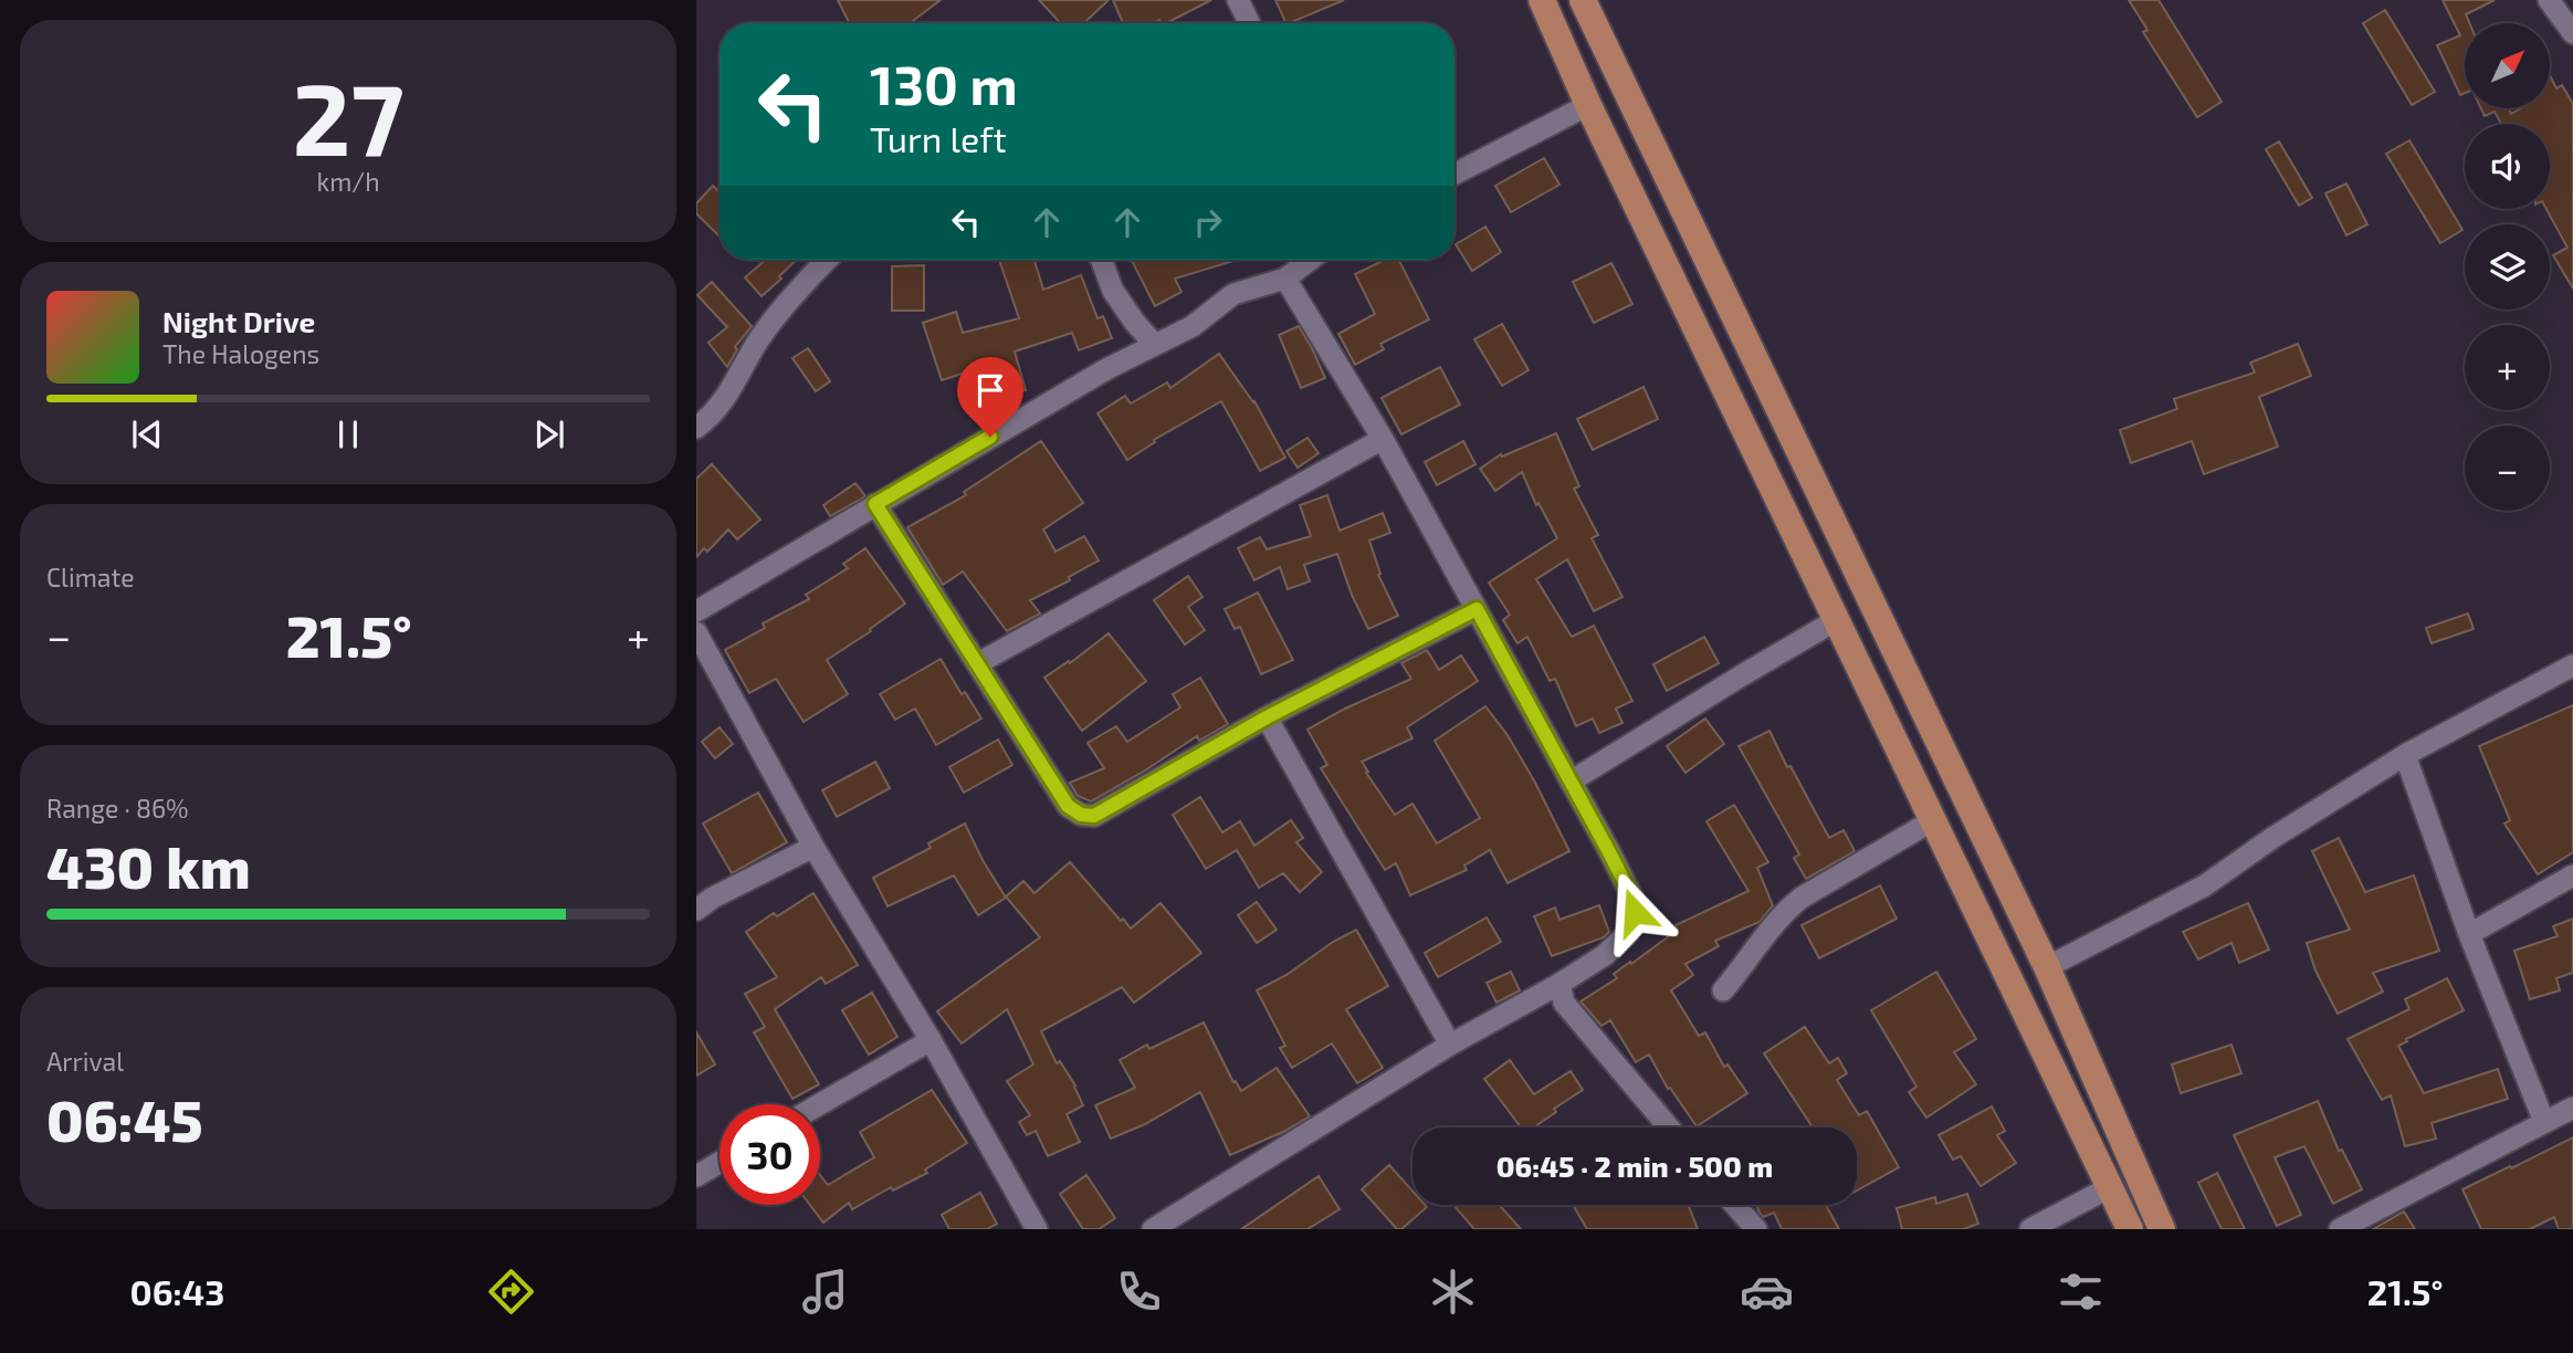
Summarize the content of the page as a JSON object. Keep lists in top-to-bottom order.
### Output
{
  "north": "top right",
  "page": {
    "tile": [
      ["27", "km/h"],
      "Climate",
      ["Range · 86%", "430 km"],
      ["Arrival", "06:45"]
    ],
    "map_buttons": ["+", "−"],
    "turn": ["130 m", "Turn left"],
    "song": ["Night Drive", "The Halogens"],
    "heat": ["−", "21.5°", "+"],
    "limit": "30",
    "trip": "06:45 · 2 min · 500 m",
    "tabs": ["06:43", "21.5°"]
  }
}
